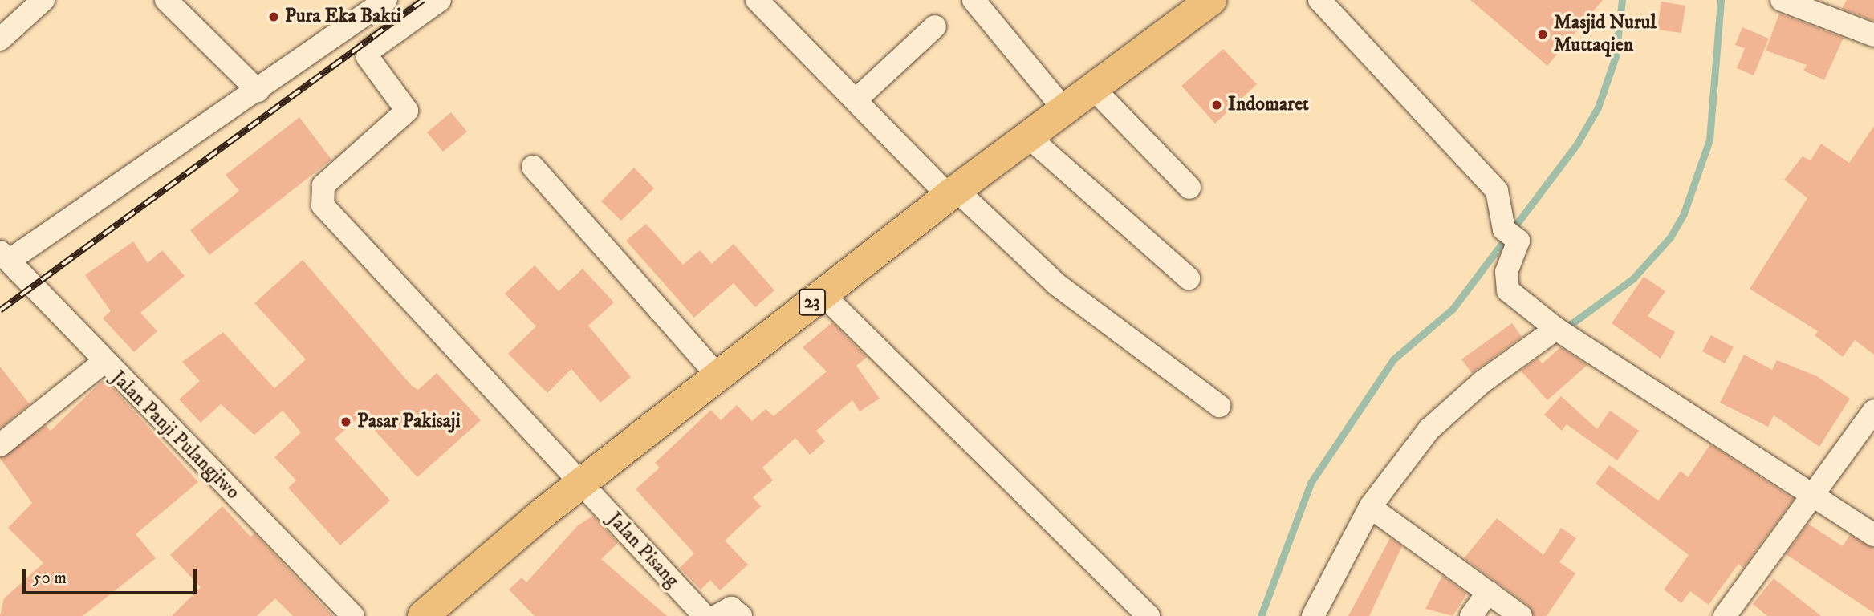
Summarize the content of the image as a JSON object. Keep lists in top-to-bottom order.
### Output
{
  "streets": {
    "highway": ["23"],
    "street": ["Jalan Panji Pulangjiwo", "Jalan Pisang"]
  },
  "crossings": [
    ["23", "Jalan Pisang"]
  ],
  "places": [
    "Pura Eka Bakti",
    "Masjid Nurul Muttaqien",
    "Indomaret",
    "Pasar Pakisaji"
  ],
  "scale_bar": "50 m"
}
